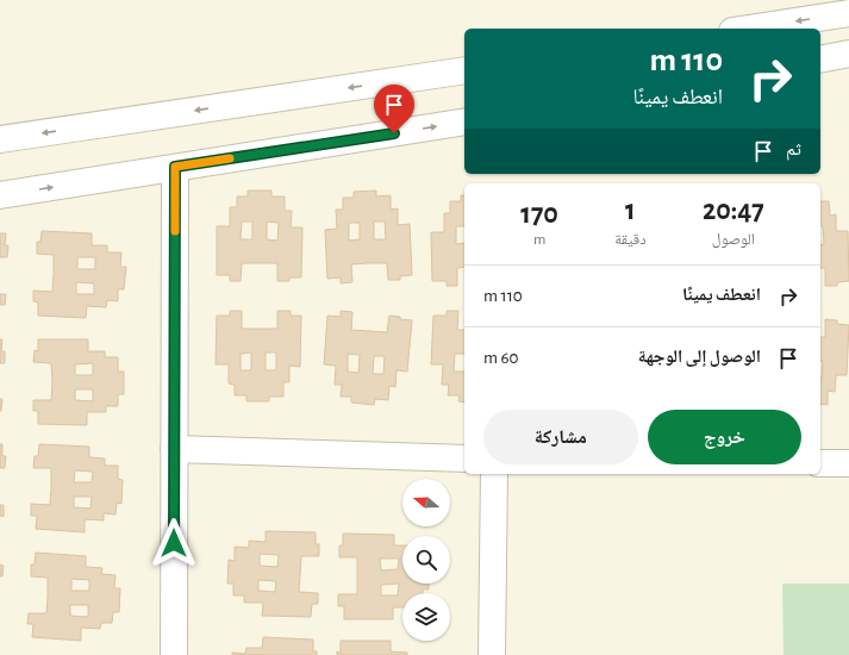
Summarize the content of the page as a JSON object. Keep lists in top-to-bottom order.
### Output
{
  "north": "left",
  "page": {
    "turn": ["110 m", "انعطف يمينًا"],
    "then": "ثم",
    "eta": [
      "20:47",
      "الوصول",
      "1",
      "دقيقة",
      "170",
      "m"
    ],
    "list": [
      {
        "name": "انعطف يمينًا",
        "value": "110 m"
      },
      {
        "name": "الوصول إلى الوجهة",
        "value": "60 m"
      }
    ],
    "buttons": ["خروج", "مشاركة"]
  }
}
